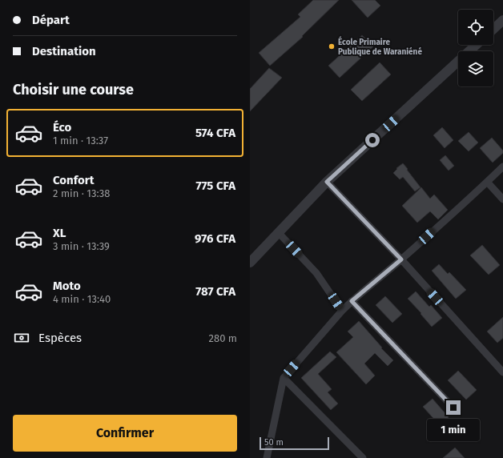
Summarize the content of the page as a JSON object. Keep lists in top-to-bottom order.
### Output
{
  "places": ["École Primaire Publique de Waraniéné"],
  "scale_bar": "50 m",
  "page": {
    "banner": ["Départ", "Destination"],
    "heading": "Choisir une course",
    "list": [
      {
        "name": "Éco",
        "note": "1 min · 13:37",
        "value": "574 CFA"
      },
      {
        "name": "Confort",
        "note": "2 min · 13:38",
        "value": "775 CFA"
      },
      {
        "name": "XL",
        "note": "3 min · 13:39",
        "value": "976 CFA"
      },
      {
        "name": "Moto",
        "note": "4 min · 13:40",
        "value": "787 CFA"
      }
    ],
    "pay": ["Espèces", "280 m"],
    "buttons": "Confirmer",
    "bubble": "1 min",
    "scale": "50 m"
  }
}
